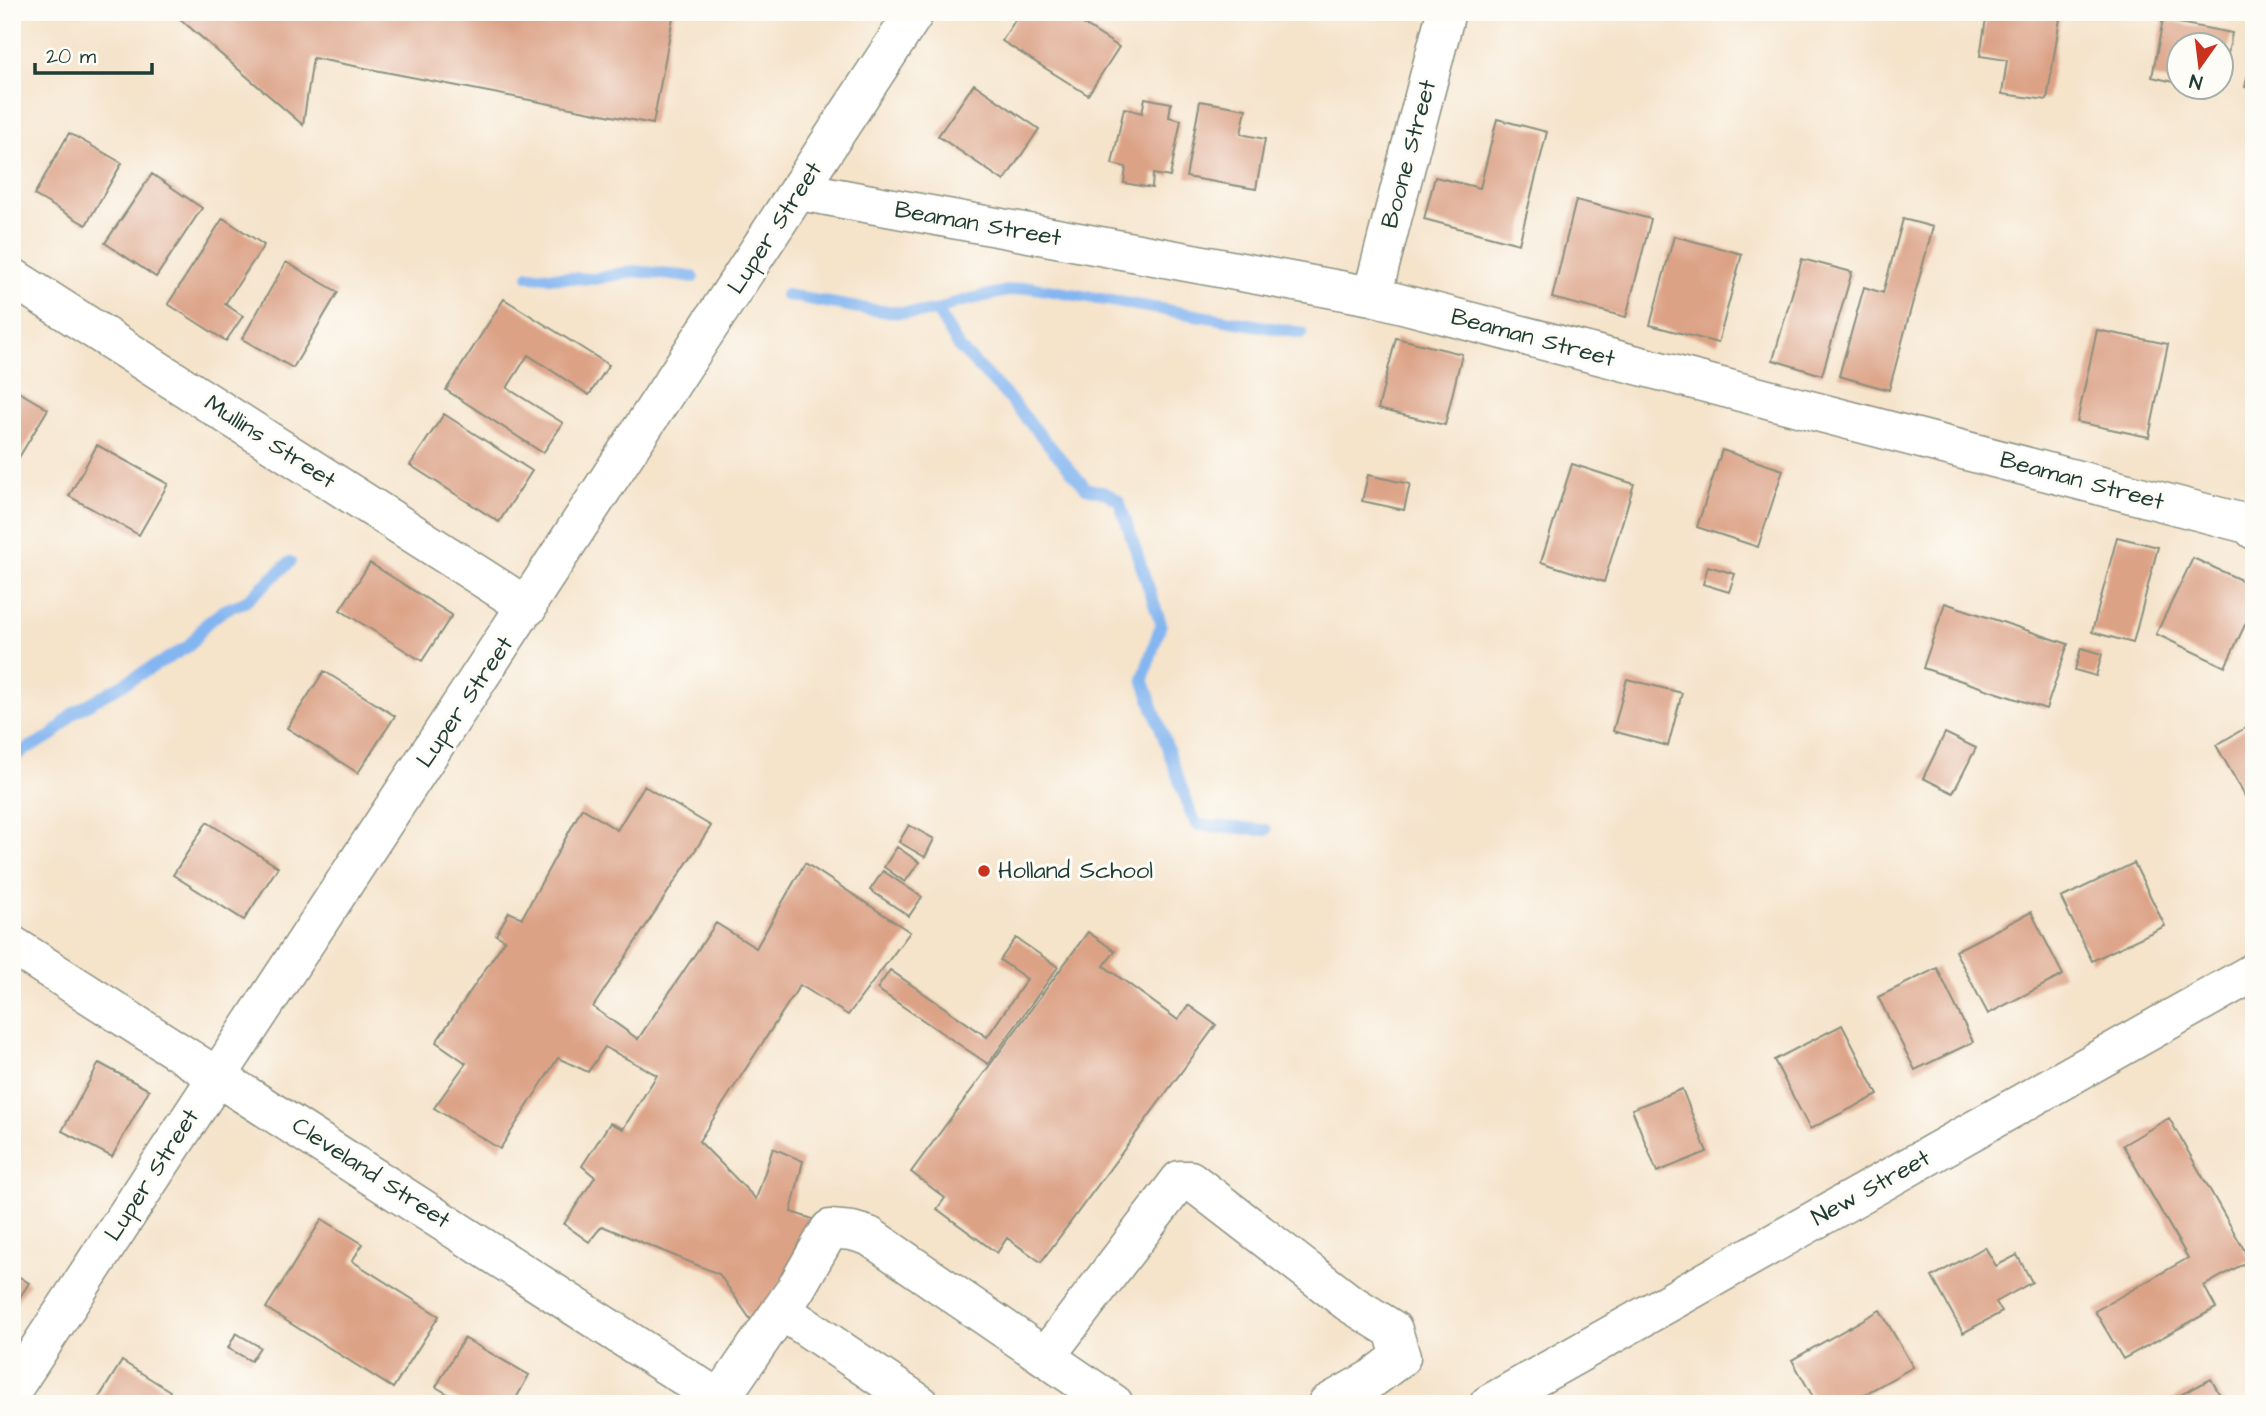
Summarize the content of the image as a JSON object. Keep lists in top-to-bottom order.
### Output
{
  "streets": {
    "street": [
      "Boone Street",
      "Beaman Street",
      "Luper Street",
      "Mullins Street",
      "Cleveland Street",
      "New Street"
    ]
  },
  "crossings": [
    ["Boone Street", "Beaman Street"],
    ["Beaman Street", "Luper Street"],
    ["Luper Street", "Mullins Street"],
    ["Luper Street", "Cleveland Street"]
  ],
  "places": ["Holland School"],
  "scale_bar": "20 m",
  "north": "bottom"
}
